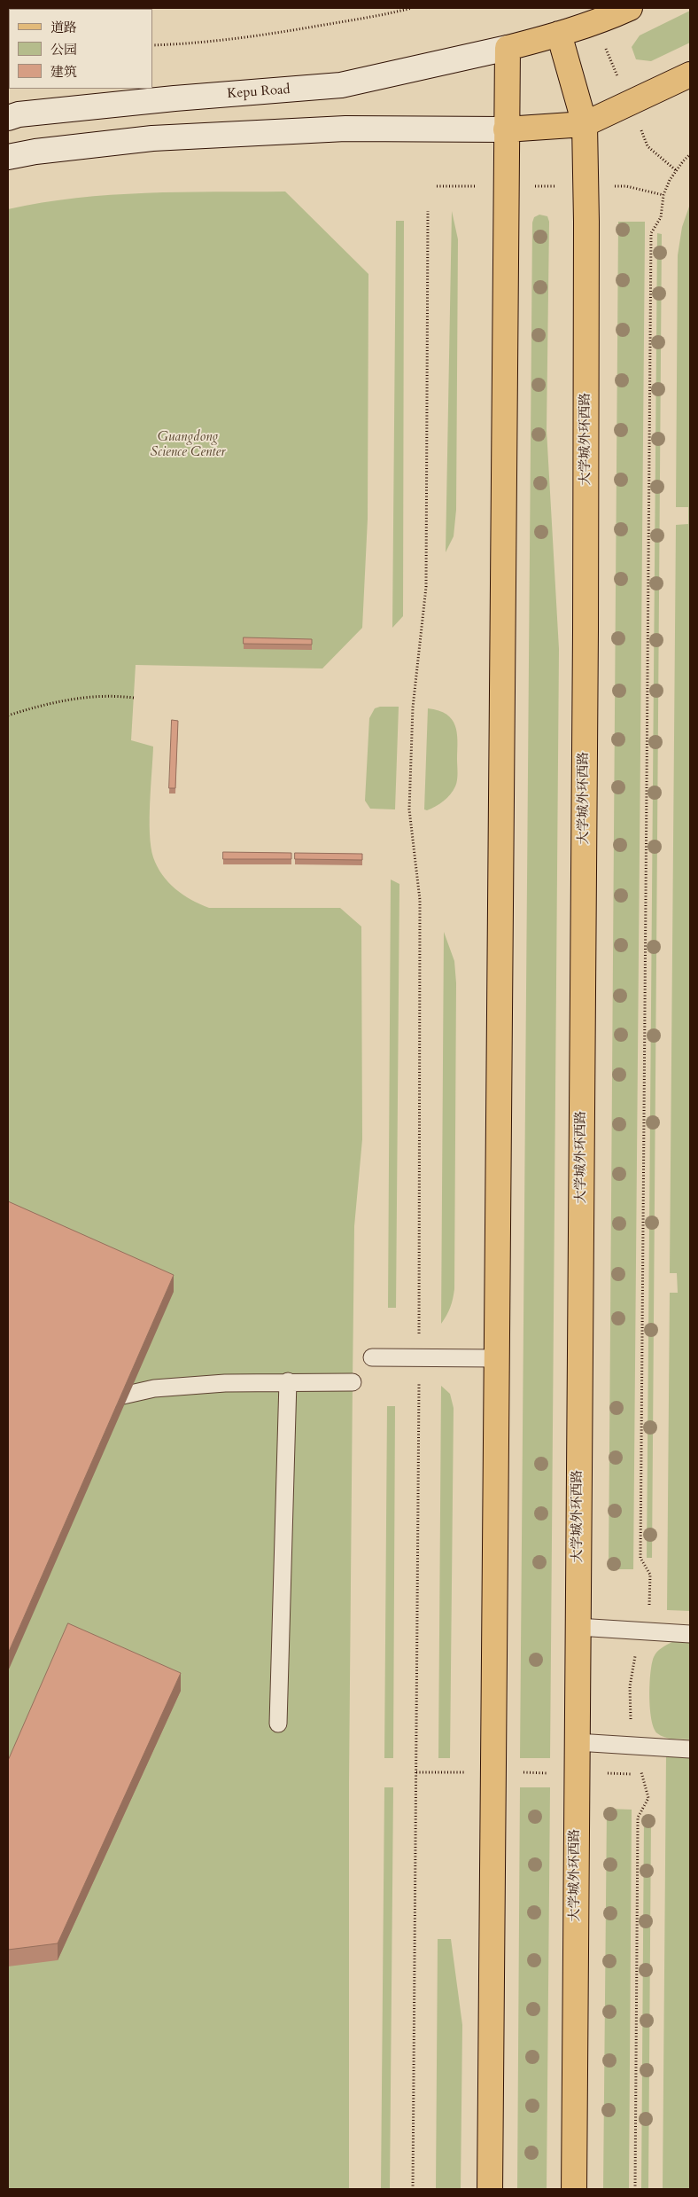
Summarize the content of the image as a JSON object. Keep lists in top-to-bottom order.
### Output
{
  "streets": {
    "main road": ["大学城外环西路"],
    "street": ["Kepu Road"]
  },
  "parks": ["Guangdong Science Center"],
  "legend": ["道路", "公园", "建筑"]
}
